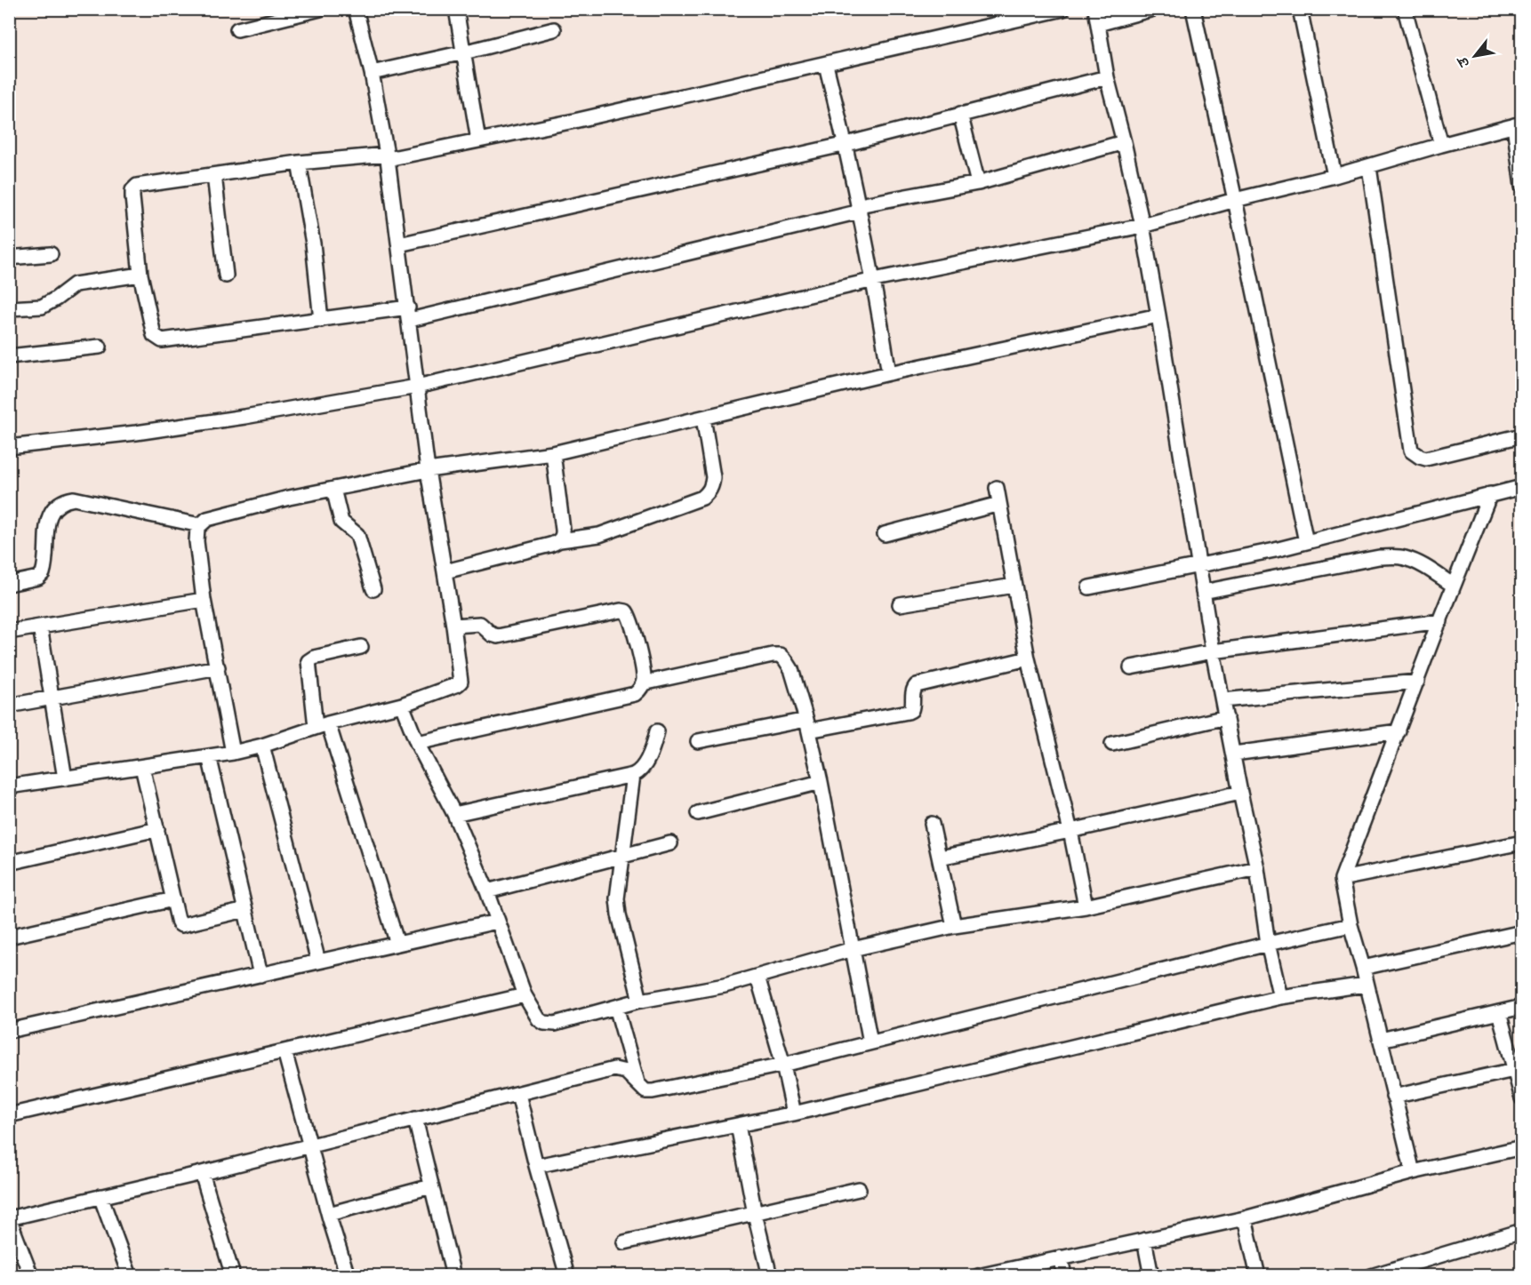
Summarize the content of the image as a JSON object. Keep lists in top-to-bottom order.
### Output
{
  "north": "bottom left"
}
